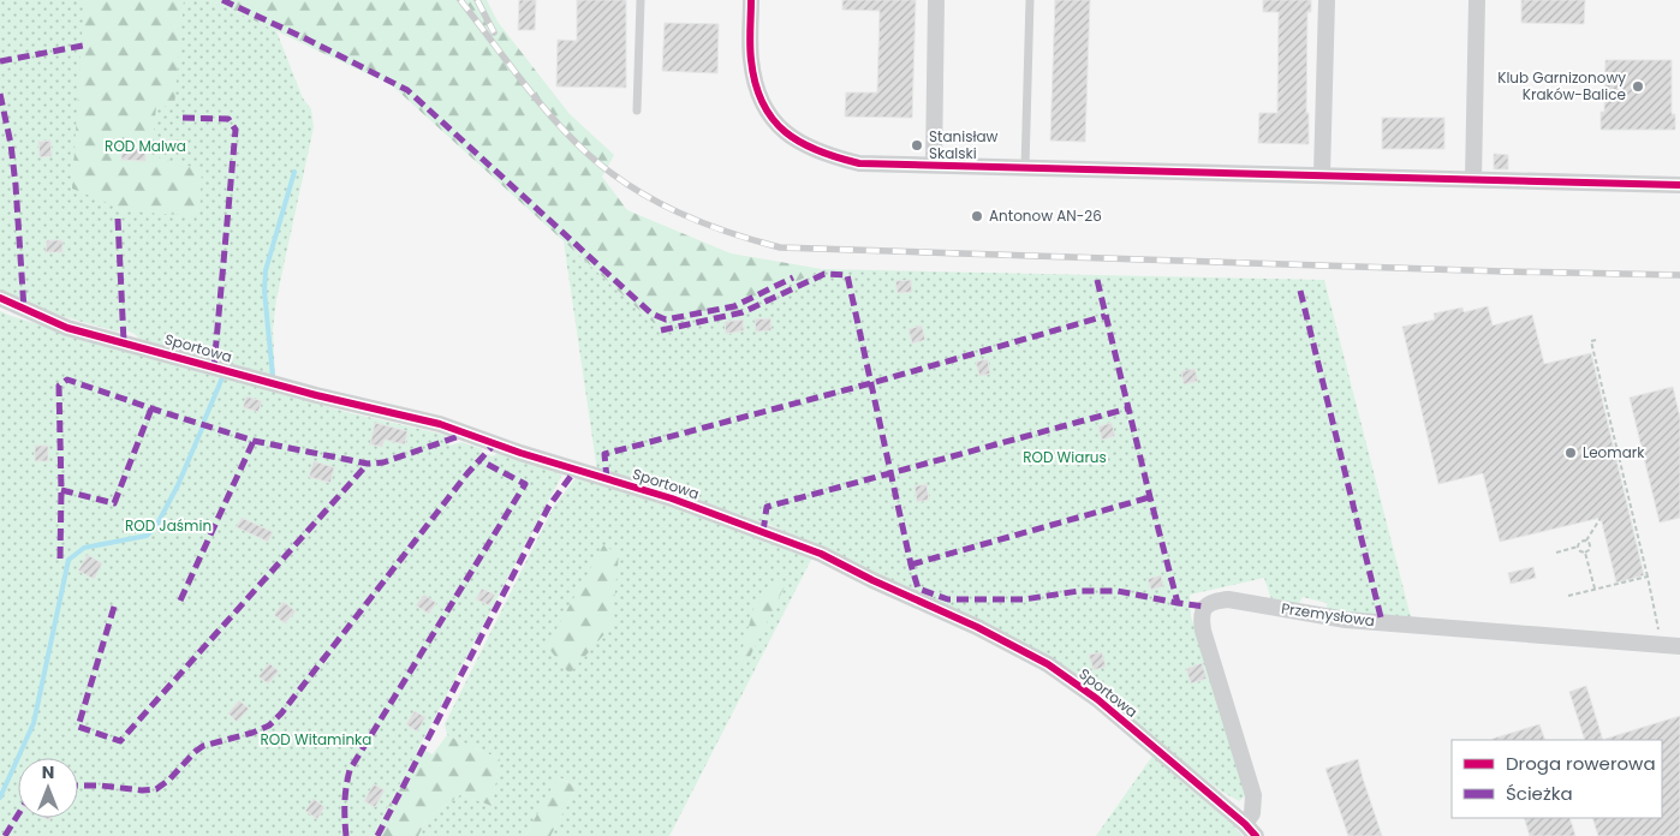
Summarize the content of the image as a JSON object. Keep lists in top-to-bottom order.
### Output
{
  "streets": {
    "street": ["Sportowa", "Przemysłowa"]
  },
  "crossings": [
    ["Sportowa", "Przemysłowa"]
  ],
  "parks": [
    "ROD Malwa",
    "ROD Wiarus",
    "ROD Jaśmin",
    "ROD Witaminka"
  ],
  "places": [
    "Klub Garnizonowy Kraków-Balice",
    "Stanisław Skalski",
    "Antonow AN-26",
    "Leomark"
  ],
  "legend": ["Droga rowerowa", "Ścieżka"],
  "north": "top"
}
